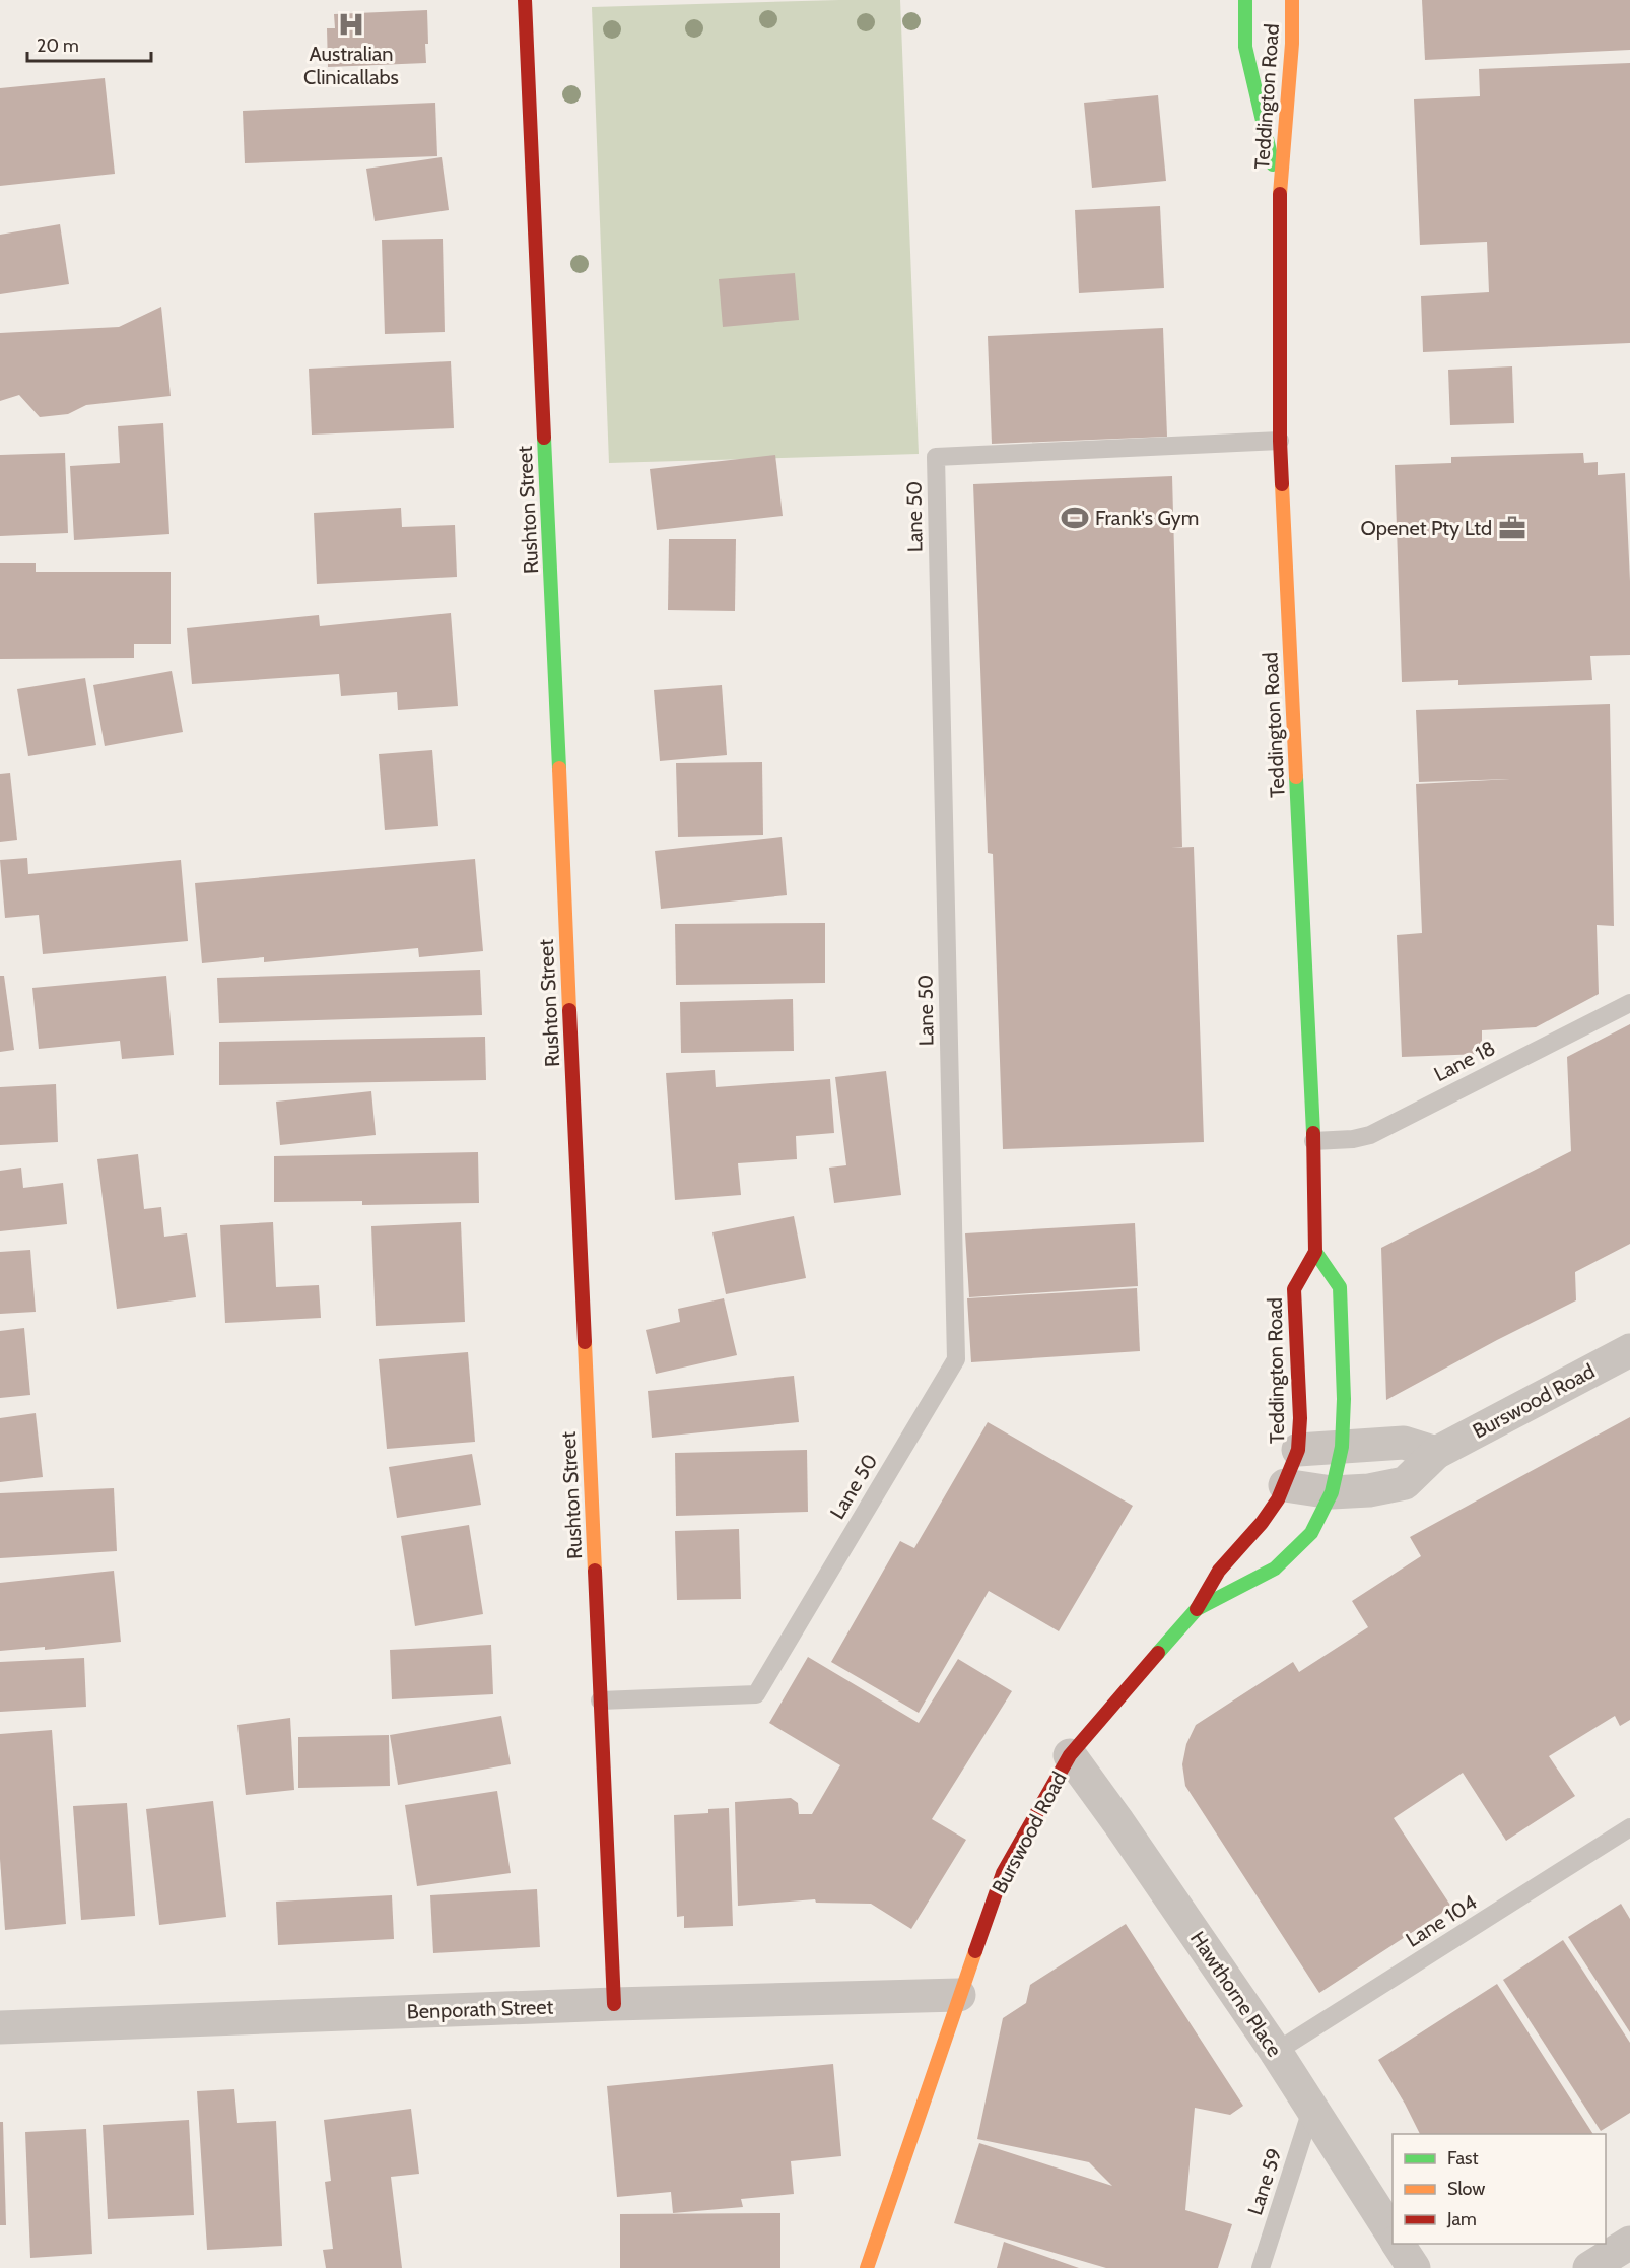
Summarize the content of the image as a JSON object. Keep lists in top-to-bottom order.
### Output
{
  "streets": {
    "main road": ["Teddington Road", "Rushton Street", "Burswood Road"],
    "street": ["Hawthorne Place", "Benporath Street"],
    "lane": [
      "Lane 50",
      "Lane 18",
      "Lane 104",
      "Lane 59"
    ]
  },
  "crossings": [
    ["Teddington Road", "Lane 50"],
    ["Teddington Road", "Lane 18"],
    ["Teddington Road", "Burswood Road"],
    ["Rushton Street", "Lane 50"],
    ["Rushton Street", "Benporath Street"],
    ["Burswood Road", "Hawthorne Place"],
    ["Burswood Road", "Benporath Street"],
    ["Lane 104", "Hawthorne Place"],
    ["Hawthorne Place", "Lane 59"]
  ],
  "places": {
    "hospital": ["Australian Clinicallabs"],
    "sports": ["Frank's Gym"],
    "office": ["Openet Pty Ltd"]
  },
  "legend": ["Fast", "Slow", "Jam"],
  "scale_bar": "20 m"
}
